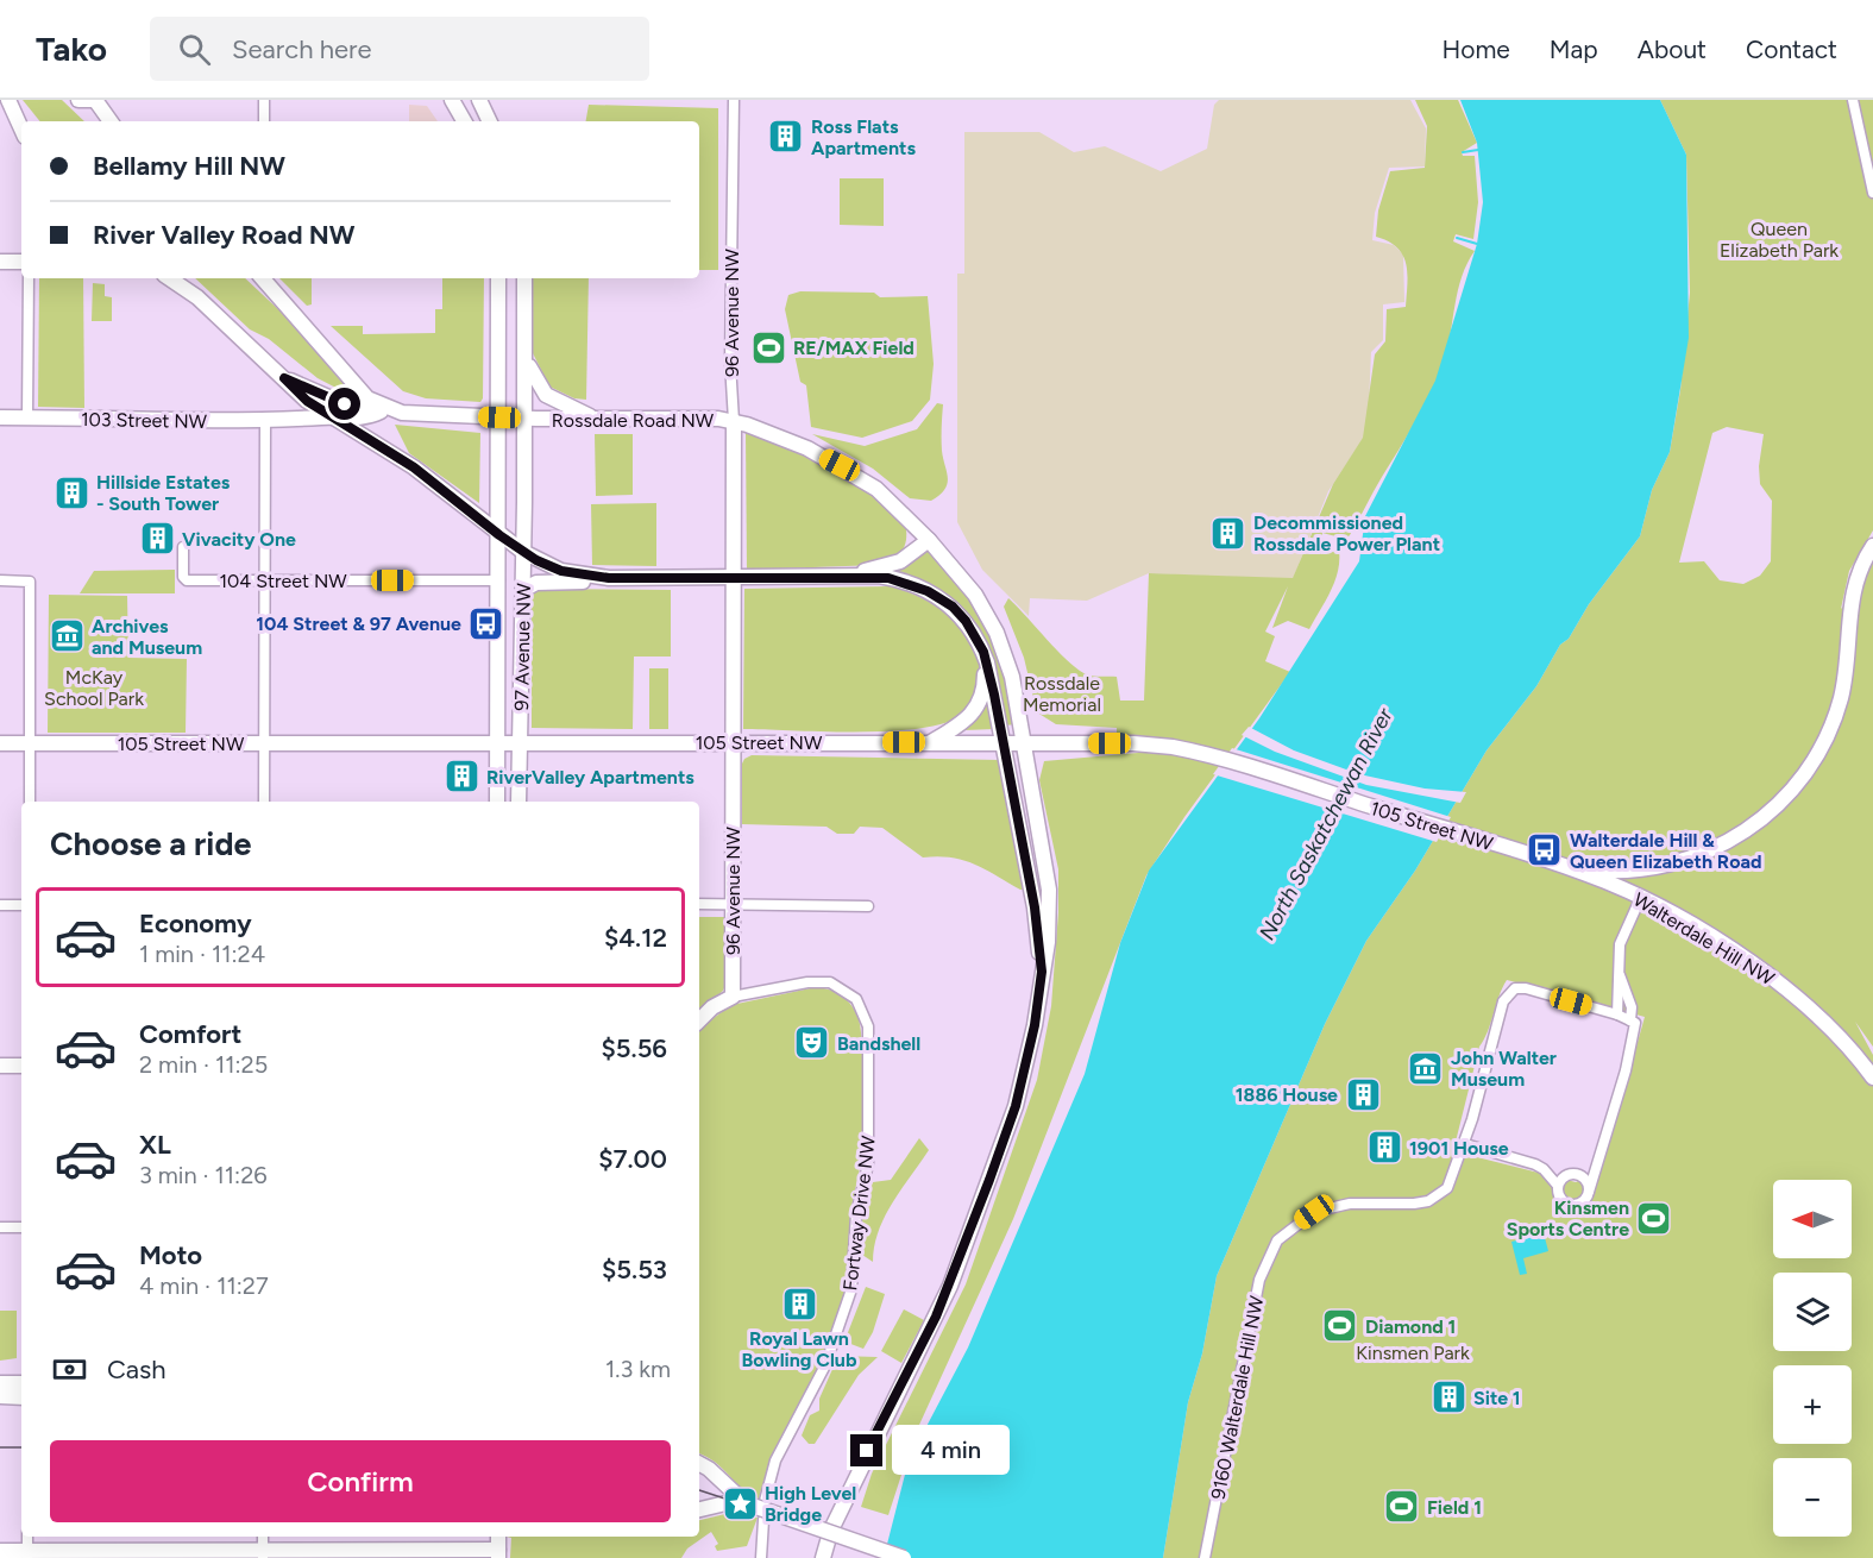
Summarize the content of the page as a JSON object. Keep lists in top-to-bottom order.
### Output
{
  "streets": {
    "main road": [
      "96 Avenue NW",
      "103 Street NW",
      "Rossdale Road NW",
      "97 Avenue NW",
      "105 Street NW",
      "Walterdale Hill NW"
    ],
    "street": ["104 Street NW", "Fortway Drive NW", "9160 Walterdale Hill NW"]
  },
  "crossings": [
    ["96 Avenue NW", "Rossdale Road NW"],
    ["96 Avenue NW", "105 Street NW"],
    ["96 Avenue NW", "Fortway Drive NW"],
    ["Rossdale Road NW", "97 Avenue NW"],
    ["Rossdale Road NW", "105 Street NW"],
    ["104 Street NW", "97 Avenue NW"],
    ["97 Avenue NW", "105 Street NW"],
    ["105 Street NW", "Walterdale Hill NW"]
  ],
  "water": ["North Saskatchewan River"],
  "parks": [
    "Queen Elizabeth Park",
    "McKay School Park",
    "Rossdale Memorial",
    "Kinsmen Park"
  ],
  "places": {
    "building": [
      "Ross Flats Apartments",
      "Hillside Estates - South Tower",
      "Decommissioned Rossdale Power Plant",
      "Vivacity One",
      "RiverValley Apartments",
      "1886 House",
      "1901 House",
      "Royal Lawn Bowling Club",
      "Site 1"
    ],
    "sports": [
      "RE/MAX Field",
      "Kinsmen Sports Centre",
      "Diamond 1",
      "Field 1"
    ],
    "bus stop": ["104 Street & 97 Avenue", "Walterdale Hill & Queen Elizabeth Road"],
    "museum": ["Archives and Museum", "John Walter Museum"],
    "theatre": ["Bandshell"],
    "place": ["High Level Bridge"]
  },
  "north": "left",
  "page": {
    "header": "Tako",
    "search": "Search here",
    "nav": [
      "Home",
      "Map",
      "About",
      "Contact"
    ],
    "banner": ["Bellamy Hill NW", "River Valley Road NW"],
    "heading": "Choose a ride",
    "list": [
      {
        "name": "Economy",
        "note": "1 min · 11:24",
        "value": "$4.12"
      },
      {
        "name": "Comfort",
        "note": "2 min · 11:25",
        "value": "$5.56"
      },
      {
        "name": "XL",
        "note": "3 min · 11:26",
        "value": "$7.00"
      },
      {
        "name": "Moto",
        "note": "4 min · 11:27",
        "value": "$5.53"
      }
    ],
    "map_buttons": ["+", "−"],
    "pay": ["Cash", "1.3 km"],
    "bubble": "4 min",
    "buttons": "Confirm"
  }
}
